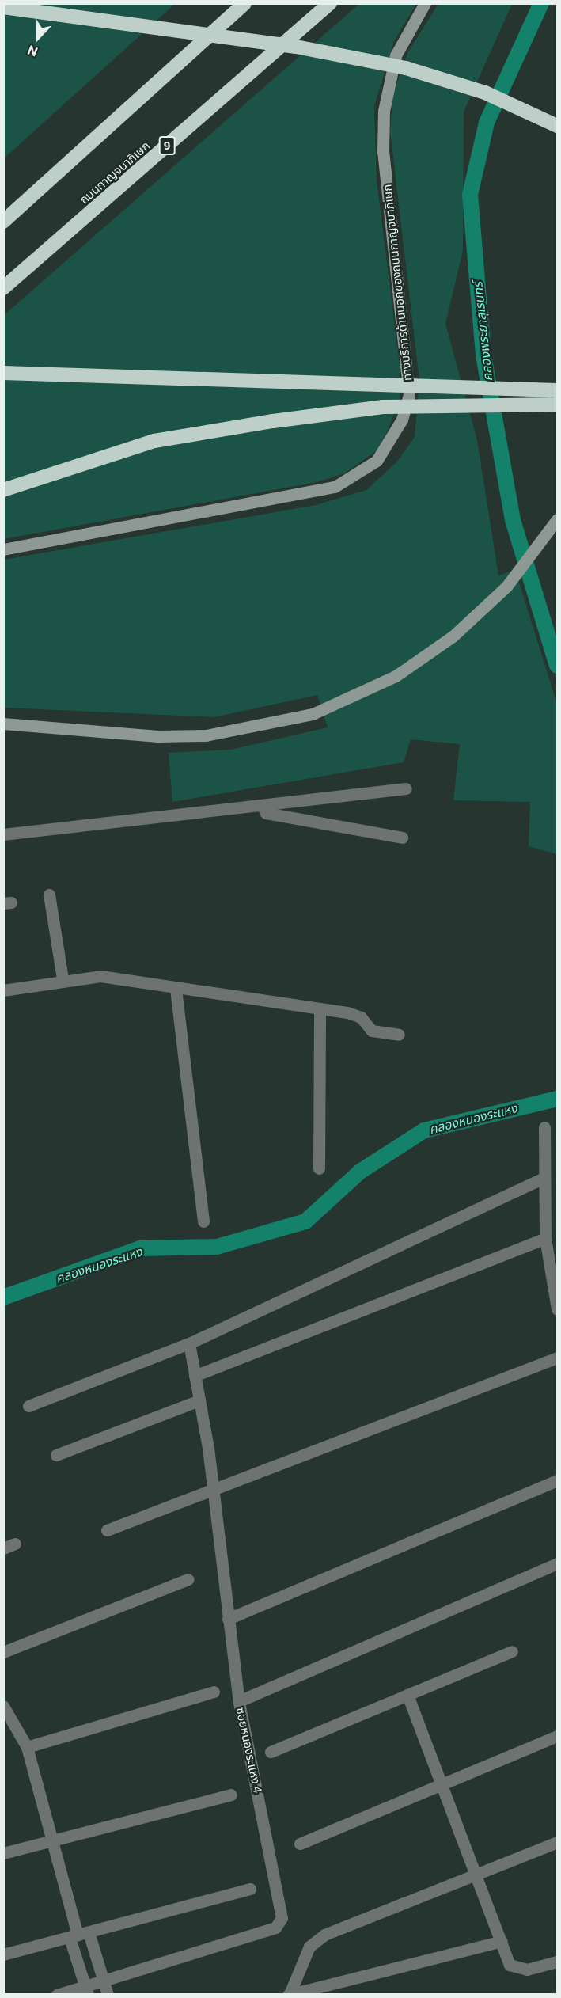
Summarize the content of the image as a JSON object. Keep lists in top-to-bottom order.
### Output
{
  "streets": {
    "highway": ["9", "ถนนกาญจนาภิเษก"],
    "main road": ["ทางบริการด้านนอกของถนนกาญจนาภิเษก"],
    "street": ["ซอยหนองระแหง 4"]
  },
  "water": ["คลองพระยาสุเรนทร์", "คลองหนองระแหง"],
  "north": "bottom"
}
